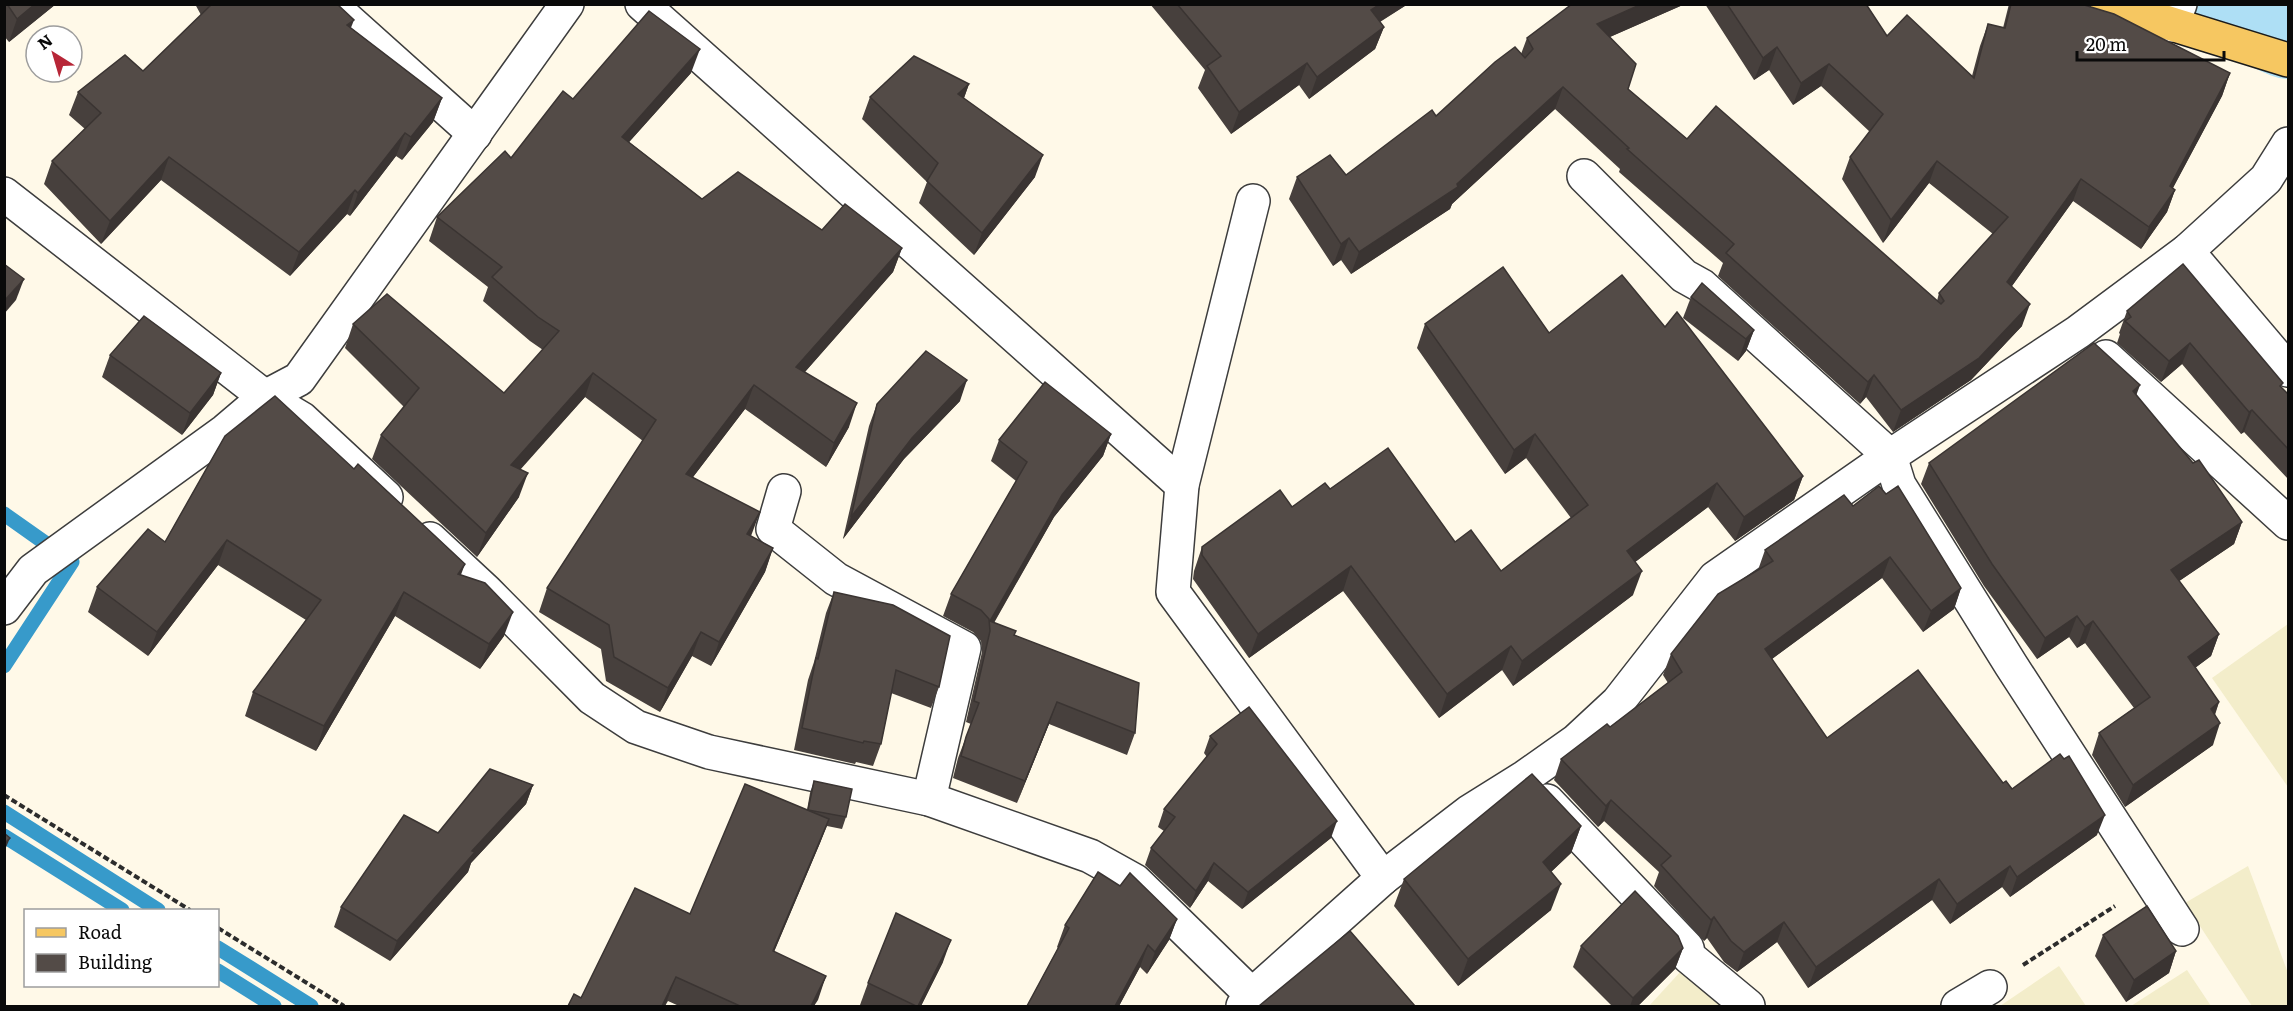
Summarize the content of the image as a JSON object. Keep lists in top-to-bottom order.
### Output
{
  "legend": ["Road", "Building"],
  "scale_bar": "20 m",
  "north": "top left"
}
